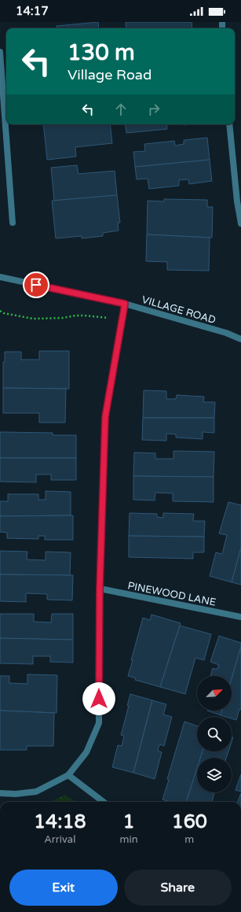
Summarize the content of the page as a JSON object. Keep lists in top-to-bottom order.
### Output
{
  "streets": {
    "street": ["VILLAGE ROAD", "PINEWOOD LANE"]
  },
  "north": "top right",
  "page": {
    "status": "14:17",
    "turn": ["130 m", "Village Road"],
    "eta": [
      "14:18",
      "Arrival",
      "1",
      "min",
      "160",
      "m"
    ],
    "buttons": ["Exit", "Share"]
  }
}
